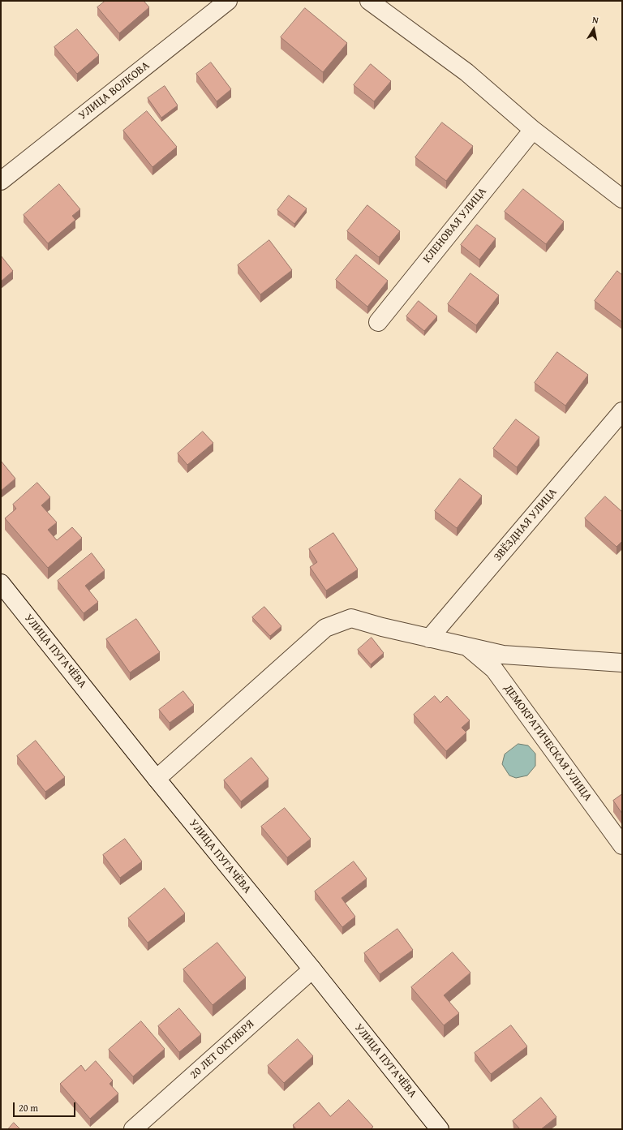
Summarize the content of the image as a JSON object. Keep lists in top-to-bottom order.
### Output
{
  "streets": {
    "street": [
      "УЛИЦА ВОЛКОВА",
      "КЛЕНОВАЯ УЛИЦА",
      "ЗВЁЗДНАЯ УЛИЦА",
      "УЛИЦА ПУГАЧЁВА",
      "ДЕМОКРАТИЧЕСКАЯ УЛИЦА",
      "20 ЛЕТ ОКТЯБРЯ"
    ]
  },
  "crossings": [
    ["УЛИЦА ПУГАЧЁВА", "20 ЛЕТ ОКТЯБРЯ"]
  ],
  "scale_bar": "20 m",
  "north": "top"
}
